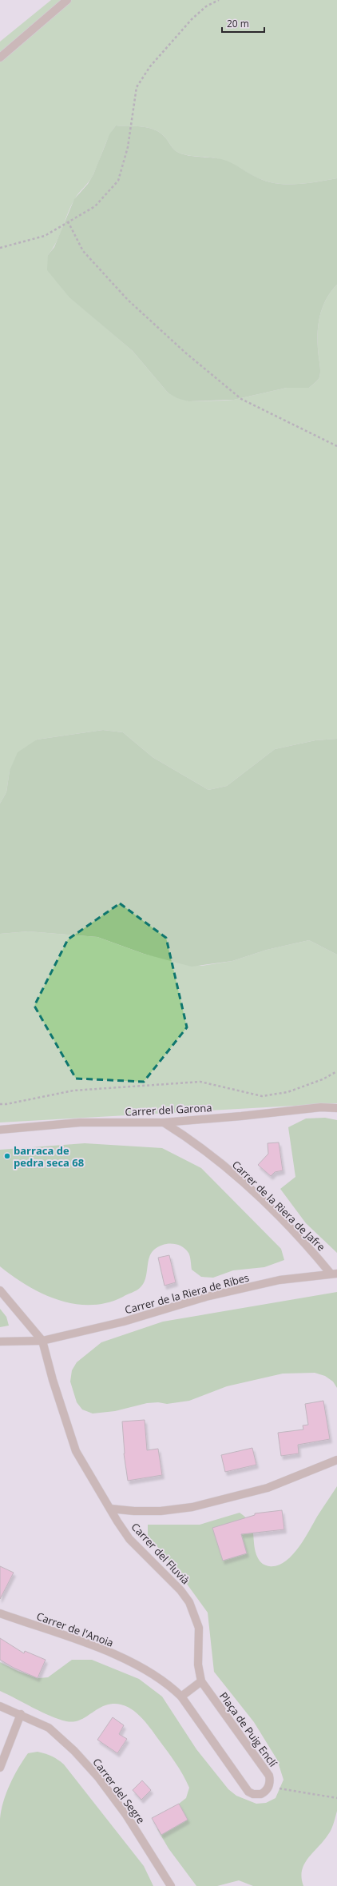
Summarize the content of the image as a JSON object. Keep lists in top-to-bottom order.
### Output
{
  "streets": {
    "street": [
      "Carrer del Garona",
      "Carrer de la Riera de Jafre",
      "Carrer de la Riera de Ribes",
      "Carrer del Fluvià",
      "Carrer de l'Anoia",
      "Plaça de Puig Enclí",
      "Carrer del Segre"
    ]
  },
  "crossings": [
    ["Carrer del Garona", "Carrer de la Riera de Jafre"],
    ["Carrer de la Riera de Jafre", "Carrer de la Riera de Ribes"],
    ["Carrer de la Riera de Ribes", "Carrer del Fluvià"],
    ["Carrer del Fluvià", "Plaça de Puig Enclí"],
    ["Carrer de l'Anoia", "Plaça de Puig Enclí"]
  ],
  "places": ["barraca de pedra seca 68"],
  "scale_bar": "20 m"
}
